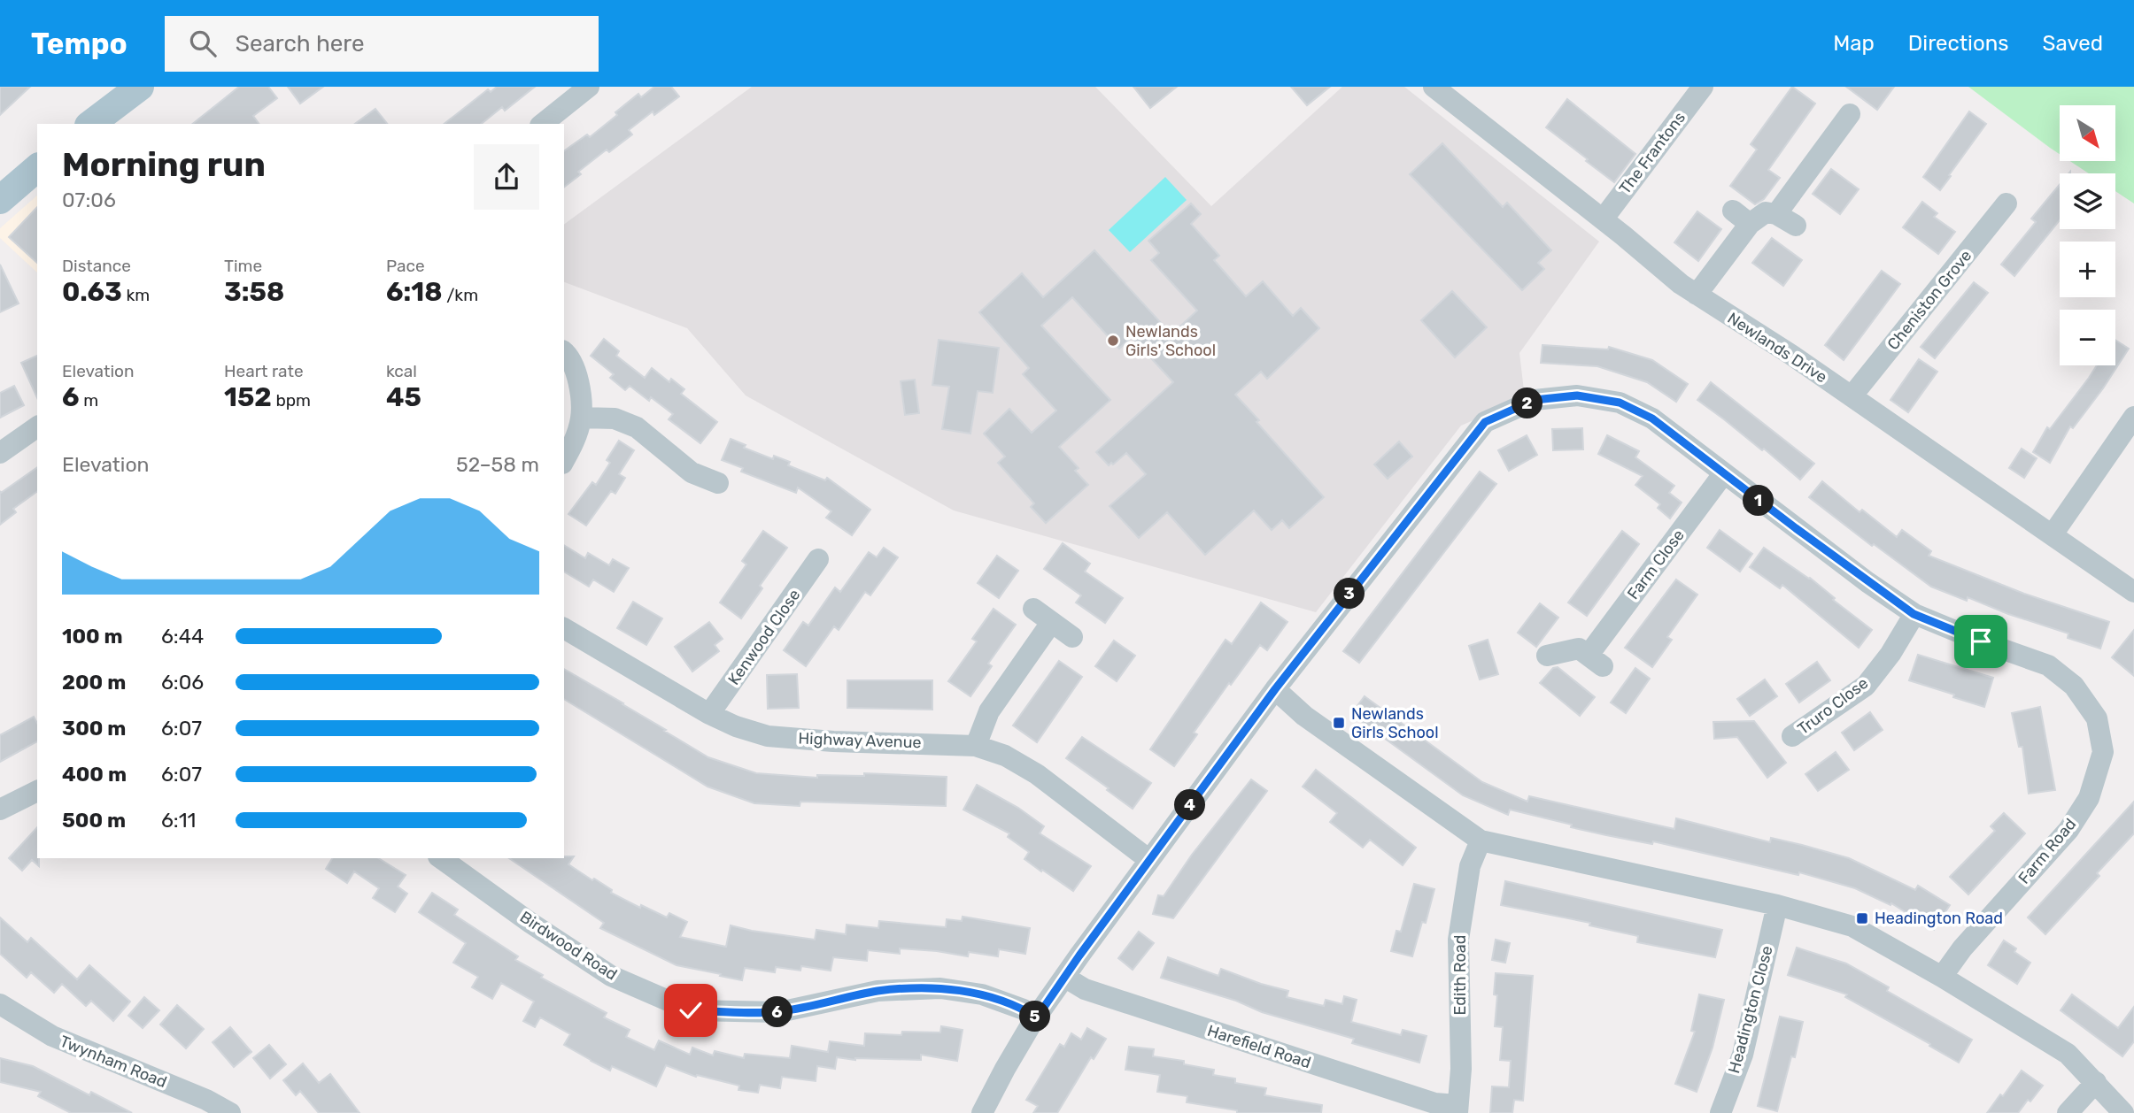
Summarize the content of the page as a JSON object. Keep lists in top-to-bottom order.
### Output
{
  "streets": {
    "street": [
      "The Frantons",
      "Cheniston Grove",
      "Newlands Drive",
      "Farm Close",
      "Kenwood Close",
      "Truro Close",
      "Highway Avenue",
      "Farm Road",
      "Birdwood Road",
      "Edith Road",
      "Headington Close",
      "Harefield Road",
      "Twynham Road"
    ]
  },
  "crossings": [
    ["The Frantons", "Newlands Drive"],
    ["Cheniston Grove", "Newlands Drive"],
    ["Farm Close", "Farm Road"],
    ["Kenwood Close", "Highway Avenue"],
    ["Truro Close", "Farm Road"],
    ["Highway Avenue", "Farm Road"],
    ["Farm Road", "Birdwood Road"],
    ["Farm Road", "Harefield Road"],
    ["Edith Road", "Harefield Road"]
  ],
  "places": {
    "other": ["Newlands Girls' School"],
    "transit": ["Newlands Girls School", "Headington Road"]
  },
  "north": "bottom right",
  "page": {
    "header": "Tempo",
    "search": "Search here",
    "nav": ["Map", "Directions", "Saved"],
    "map_buttons": ["+", "−"],
    "heading": ["Morning run", "07:06"],
    "stats": [
      ["Distance", "0.63 km"],
      ["Time", "3:58"],
      ["Pace", "6:18 /km"],
      ["Elevation", "6 m"],
      ["Heart rate", "152 bpm"],
      ["kcal", "45"]
    ],
    "pins": [
      "2",
      "1",
      "3",
      "4",
      "6",
      "5"
    ],
    "chart": ["Elevation", "52–58 m"],
    "list": [
      {
        "name": "100 m",
        "note": "6:44"
      },
      {
        "name": "200 m",
        "note": "6:06"
      },
      {
        "name": "300 m",
        "note": "6:07"
      },
      {
        "name": "400 m",
        "note": "6:07"
      },
      {
        "name": "500 m",
        "note": "6:11"
      }
    ]
  }
}
